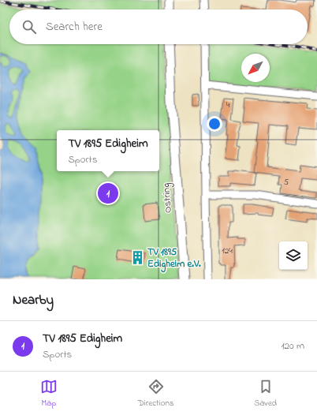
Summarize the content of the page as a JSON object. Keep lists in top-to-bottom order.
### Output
{
  "streets": {
    "street": ["Ostring"]
  },
  "places": {
    "building": ["TV 1895 Edigheim e.V."]
  },
  "house_numbers": ["4", "5", "124"],
  "north": "bottom left",
  "page": {
    "search": "Search here",
    "popup": ["TV 1895 Edigheim", "Sports"],
    "pins": "1",
    "heading": "Nearby",
    "list": [
      {
        "mark": "1",
        "name": "TV 1895 Edigheim",
        "note": "Sports",
        "value": "120 m"
      }
    ],
    "nav": ["Map", "Directions", "Saved"]
  }
}
